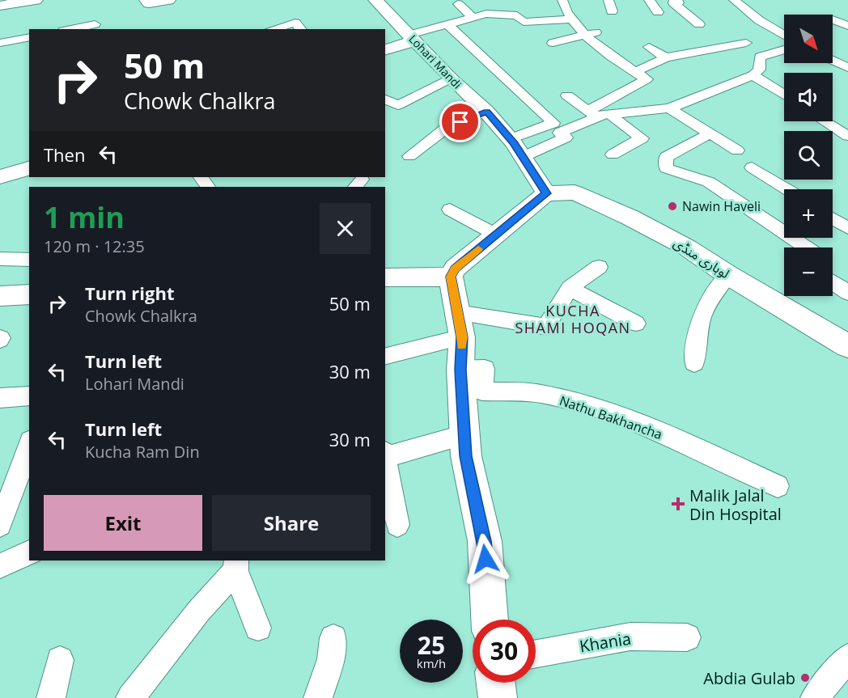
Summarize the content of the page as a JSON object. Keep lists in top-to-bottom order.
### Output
{
  "streets": {
    "street": ["Lohari Mandi", "لوہاری منڈی"],
    "lane": ["Nathu Bakhancha", "Khania"]
  },
  "crossings": [
    ["Lohari Mandi", "لوہاری منڈی"]
  ],
  "districts": ["KUCHA SHAMI HOQAN"],
  "places": {
    "other": ["Nawin Haveli", "Abdia Gulab"],
    "health": ["Malik Jalal Din Hospital"]
  },
  "north": "bottom right",
  "page": {
    "map_buttons": ["+", "−"],
    "turn": ["50 m", "Chowk Chalkra"],
    "then": "Then",
    "heading": ["1 min", "120 m · 12:35"],
    "list": [
      {
        "name": "Turn right",
        "note": "Chowk Chalkra",
        "value": "50 m"
      },
      {
        "name": "Turn left",
        "note": "Lohari Mandi",
        "value": "30 m"
      },
      {
        "name": "Turn left",
        "note": "Kucha Ram Din",
        "value": "30 m"
      }
    ],
    "buttons": ["Exit", "Share"],
    "speed": "25 km/h",
    "limit": "30"
  }
}
